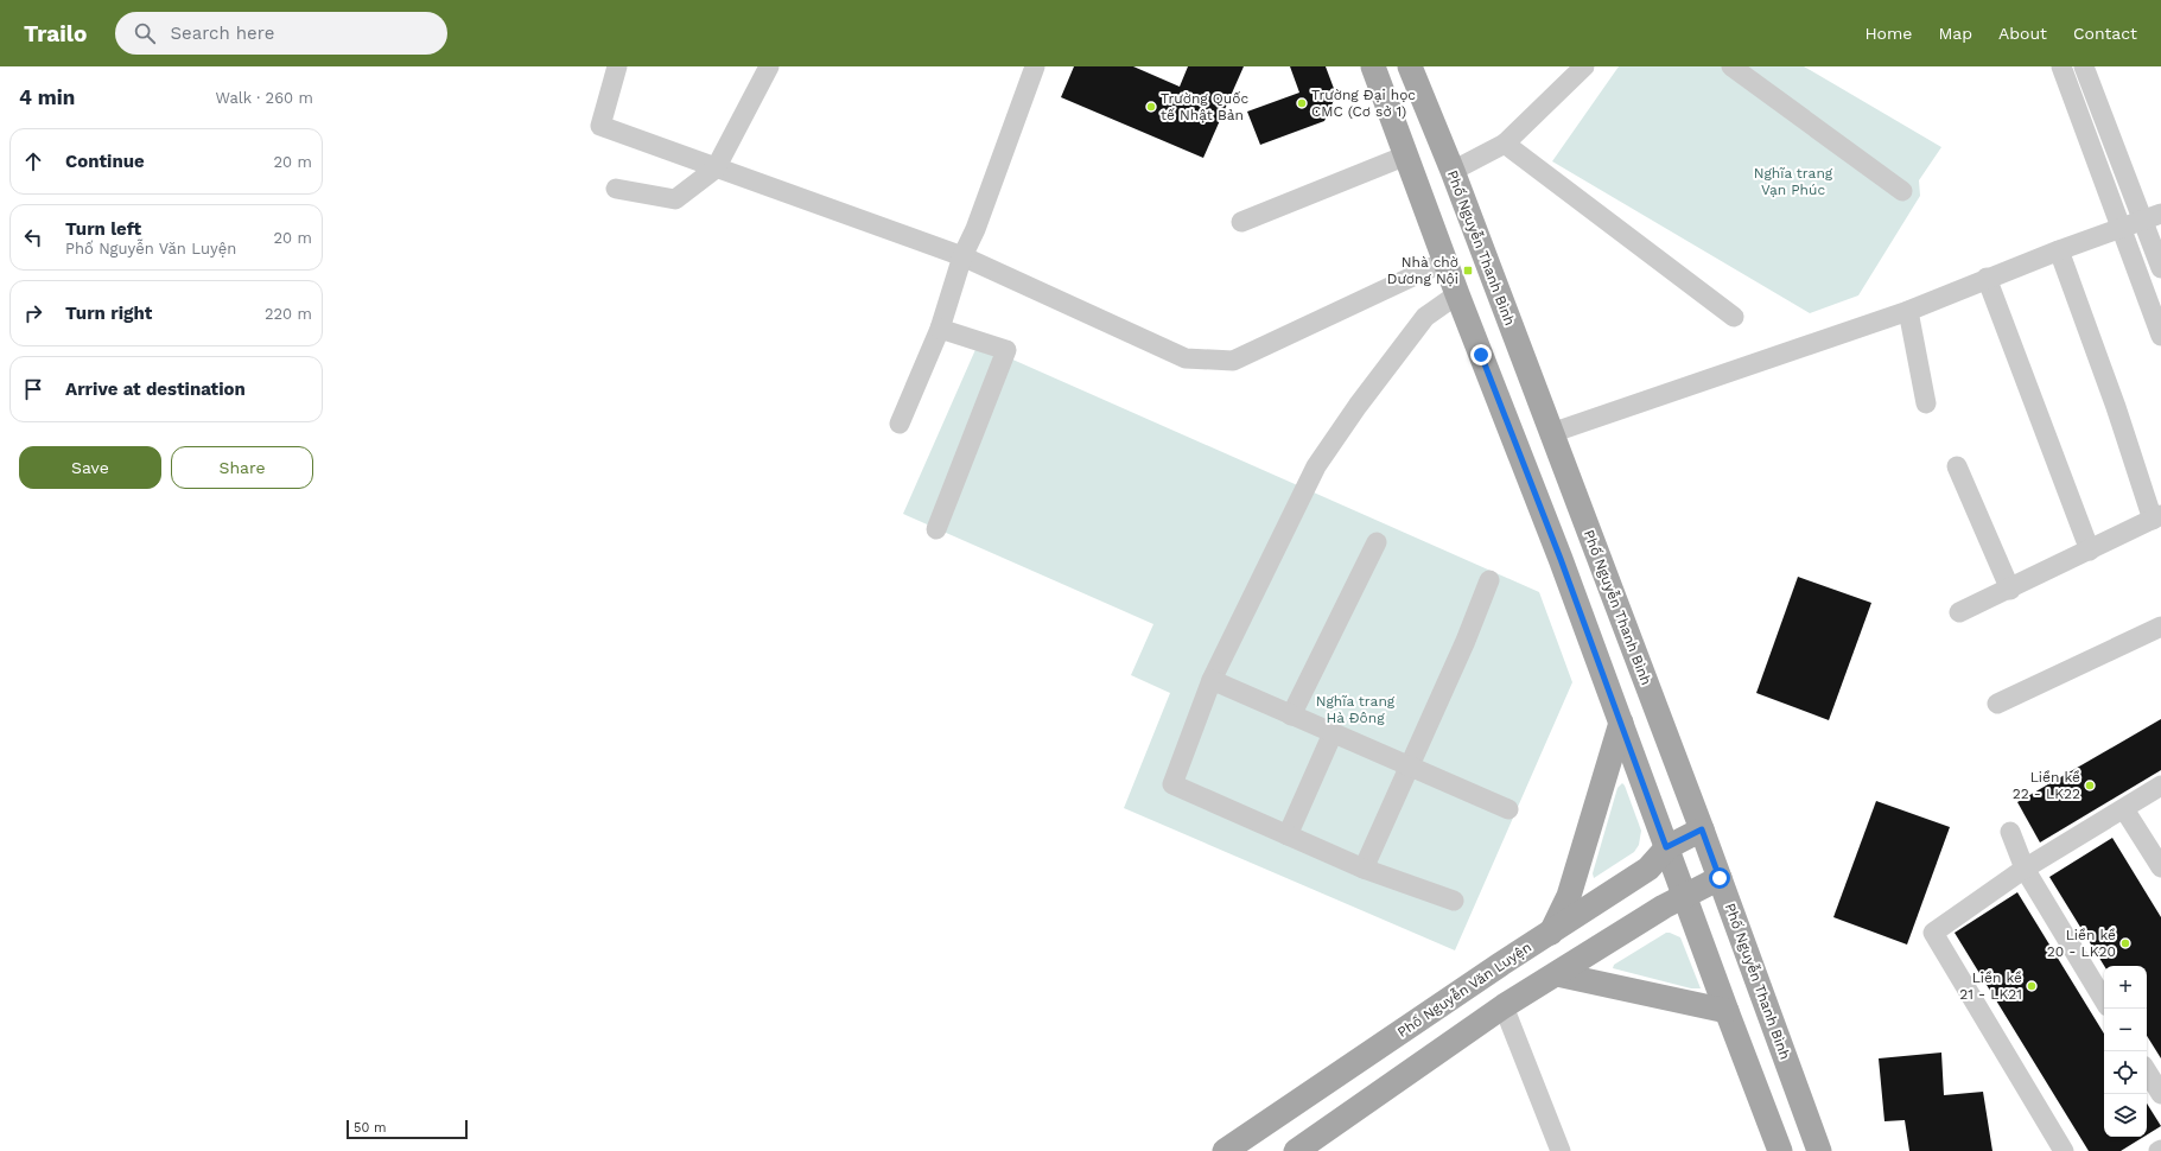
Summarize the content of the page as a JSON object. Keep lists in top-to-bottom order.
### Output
{
  "streets": {
    "main road": ["Phố Nguyễn Thanh Bình", "Phố Nguyễn Văn Luyện"]
  },
  "crossings": [
    ["Phố Nguyễn Thanh Bình", "Phố Nguyễn Văn Luyện"]
  ],
  "parks": ["Nghĩa trang Vạn Phúc", "Nghĩa trang Hà Đông"],
  "places": {
    "other": [
      "Trường Đại học CMC (Cơ sở 1)",
      "Trường Quốc tế Nhật Bản",
      "Liền kề 22 - LK22",
      "Liền kề 20 - LK20",
      "Liền kề 21 - LK21"
    ],
    "transit": ["Nhà chờ Dương Nội"]
  },
  "scale_bar": "50 m",
  "page": {
    "header": "Trailo",
    "search": "Search here",
    "nav": [
      "Home",
      "Map",
      "About",
      "Contact"
    ],
    "heading": ["4 min", "Walk · 260 m"],
    "list": [
      ["Continue", "20 m"],
      ["Turn left", "Phố Nguyễn Văn Luyện", "20 m"],
      ["Turn right", "220 m"],
      "Arrive at destination"
    ],
    "buttons": ["Save", "Share"],
    "map_buttons": ["+", "−"],
    "scale": "50 m"
  }
}
